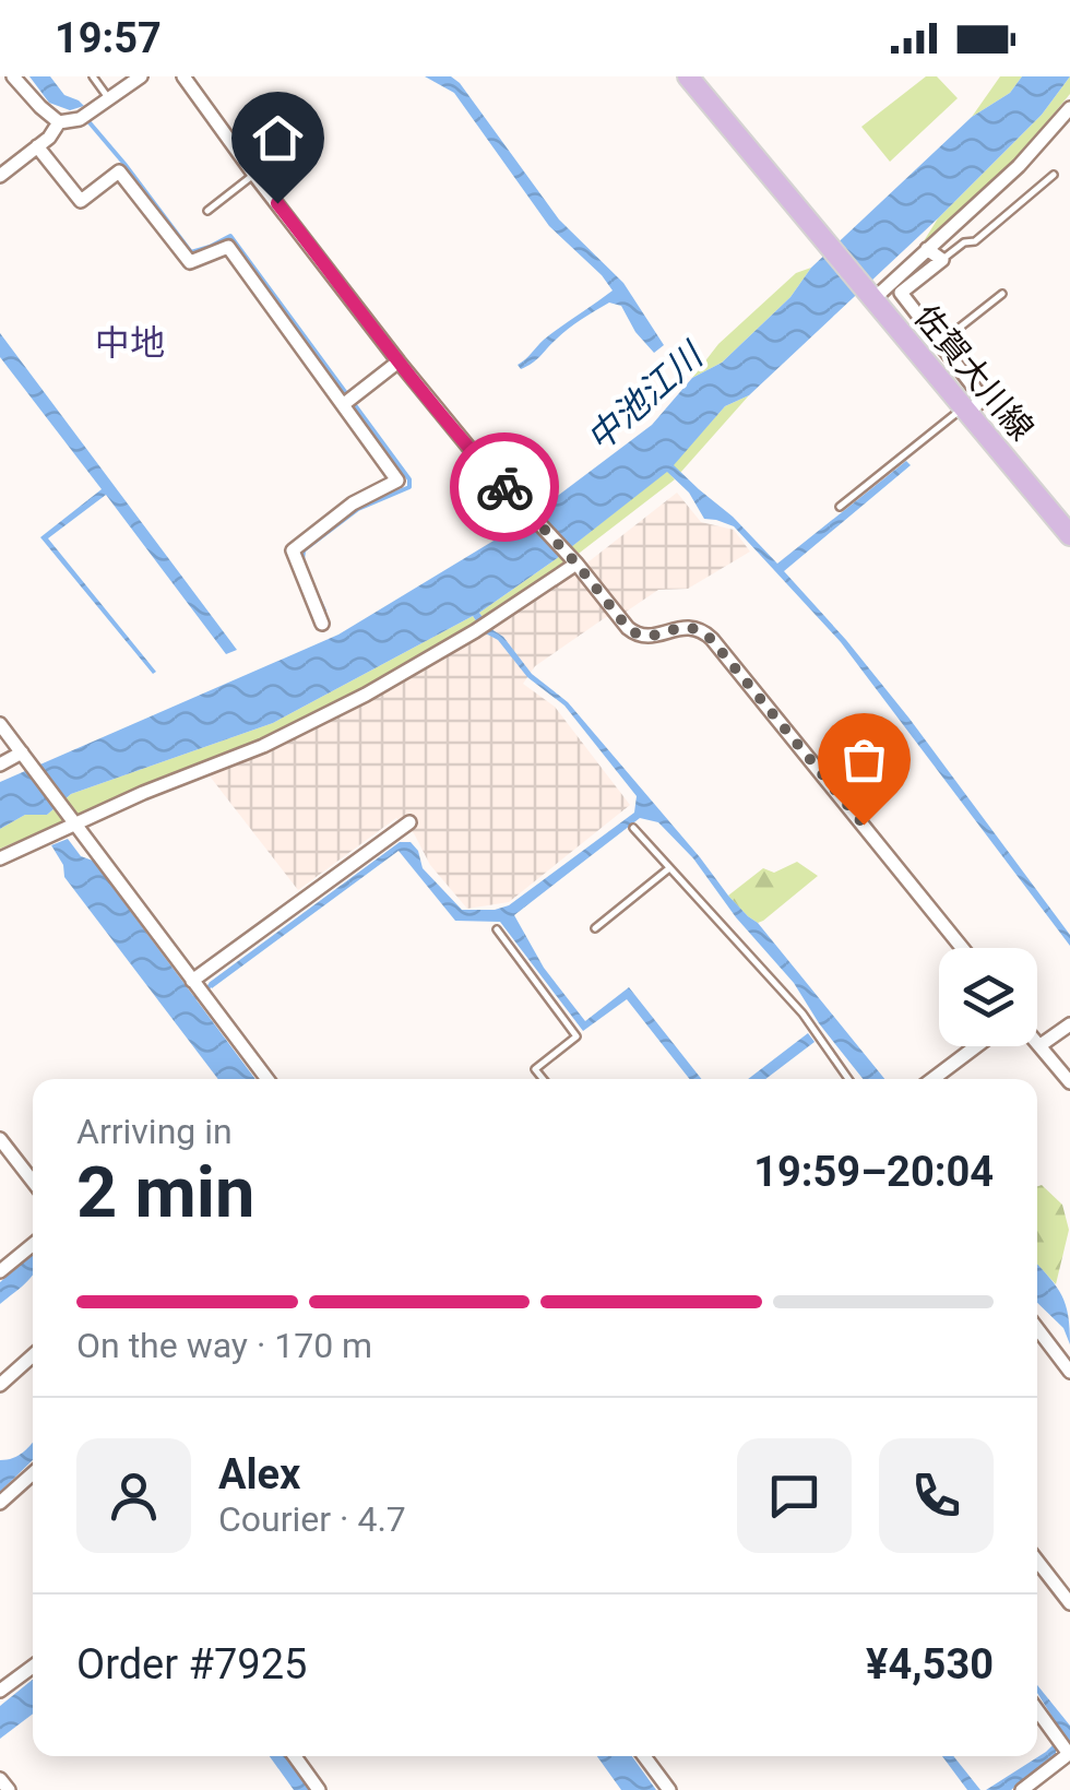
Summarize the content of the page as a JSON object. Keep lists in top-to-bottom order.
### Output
{
  "streets": {
    "main road": ["佐賀大川線"]
  },
  "districts": ["中地"],
  "water": ["中池江川"],
  "page": {
    "status": "19:57",
    "heading": ["2 min", "Arriving in", "19:59–20:04"],
    "panel": [
      "Alex",
      "Courier · 4.7",
      "Order #7925",
      "¥4,530"
    ],
    "bar": "On the way · 170 m"
  }
}
